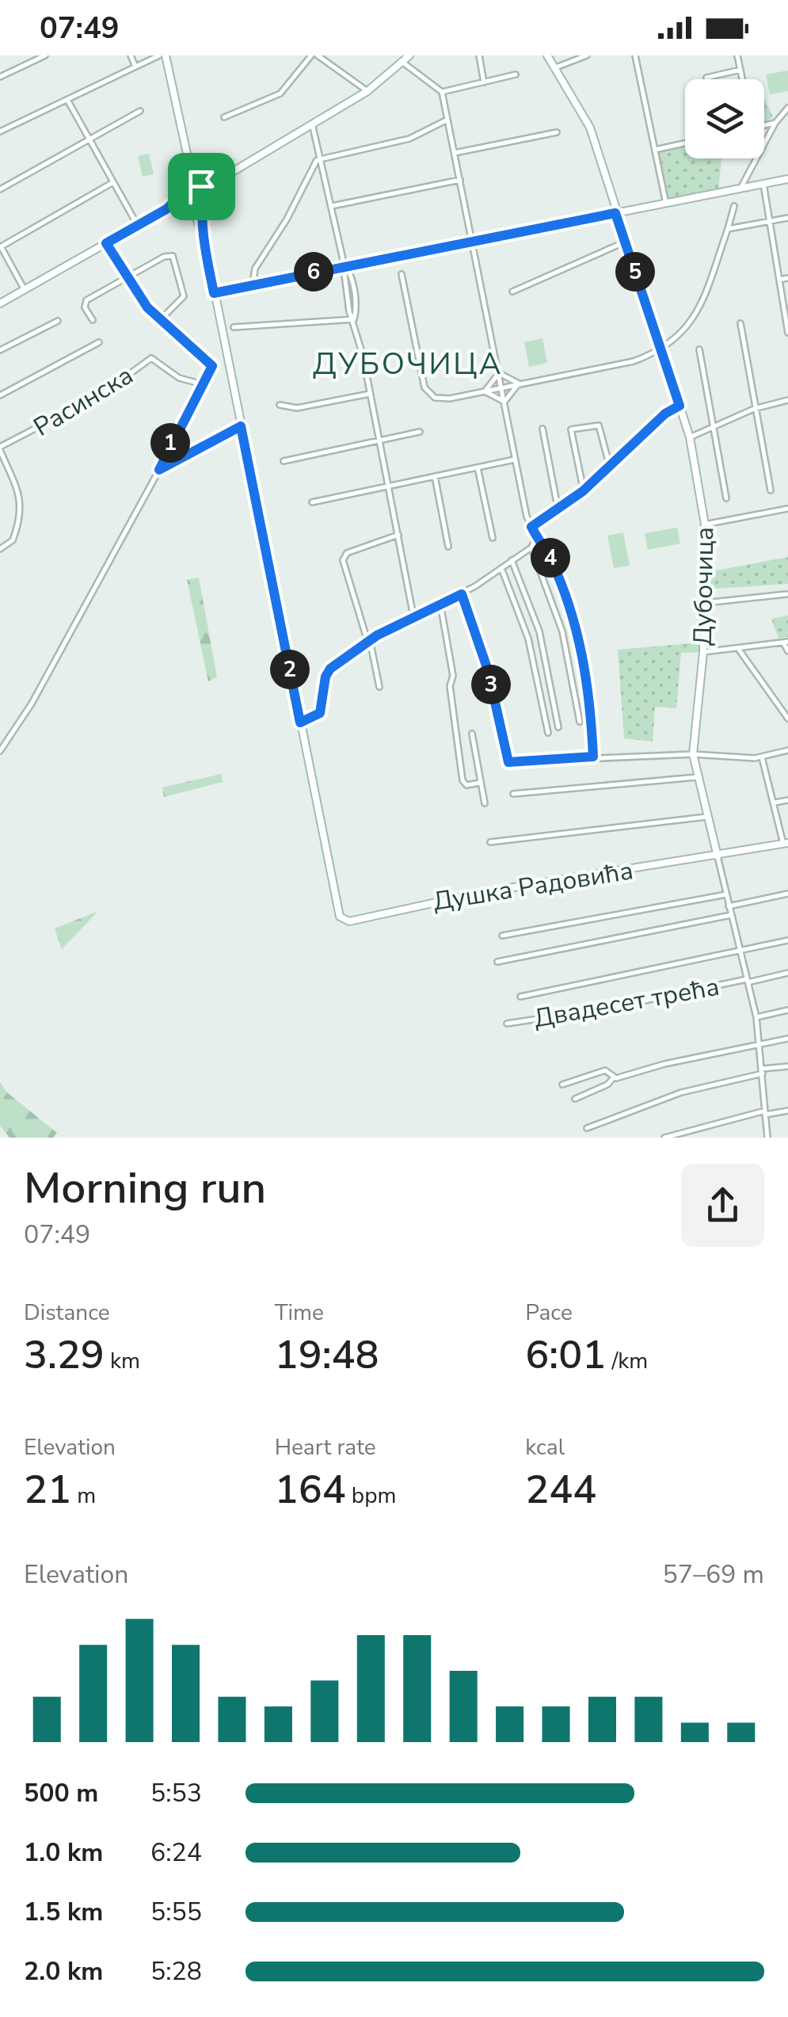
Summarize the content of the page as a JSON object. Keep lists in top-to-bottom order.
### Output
{
  "streets": {
    "street": [
      "Расинска",
      "Дубочица",
      "Душка Радовића",
      "Двадесет трећа"
    ]
  },
  "crossings": [
    ["Дубочица", "Душка Радовића"],
    ["Дубочица", "Двадесет трећа"]
  ],
  "districts": ["ДУБОЧИЦА"],
  "page": {
    "status": "07:49",
    "pins": [
      "5",
      "6",
      "1",
      "4",
      "2",
      "3"
    ],
    "heading": ["Morning run", "07:49"],
    "stats": [
      ["Distance", "3.29 km"],
      ["Time", "19:48"],
      ["Pace", "6:01 /km"],
      ["Elevation", "21 m"],
      ["Heart rate", "164 bpm"],
      ["kcal", "244"]
    ],
    "chart": ["Elevation", "57–69 m"],
    "list": [
      {
        "name": "500 m",
        "note": "5:53"
      },
      {
        "name": "1.0 km",
        "note": "6:24"
      },
      {
        "name": "1.5 km",
        "note": "5:55"
      },
      {
        "name": "2.0 km",
        "note": "5:28"
      }
    ]
  }
}
